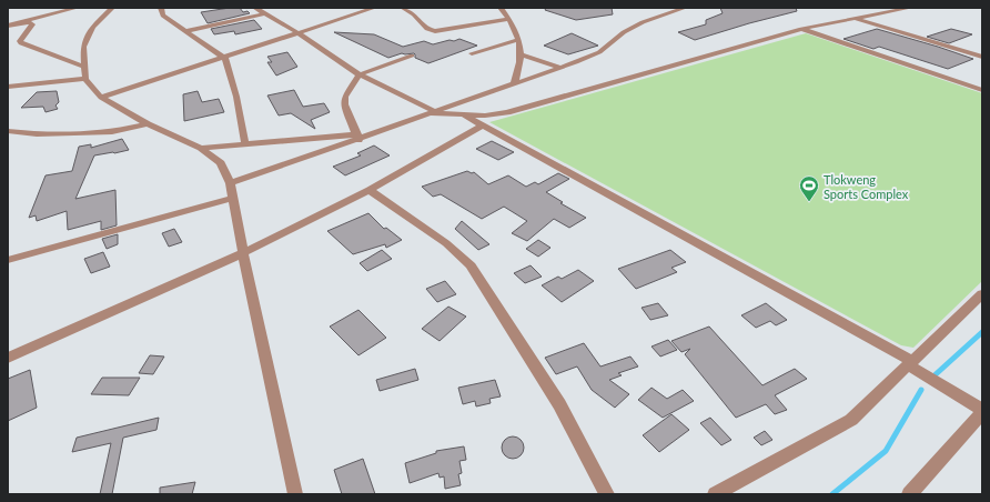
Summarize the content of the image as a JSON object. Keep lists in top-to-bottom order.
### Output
{
  "places": {
    "sports": ["Tlokweng Sports Complex"]
  }
}
